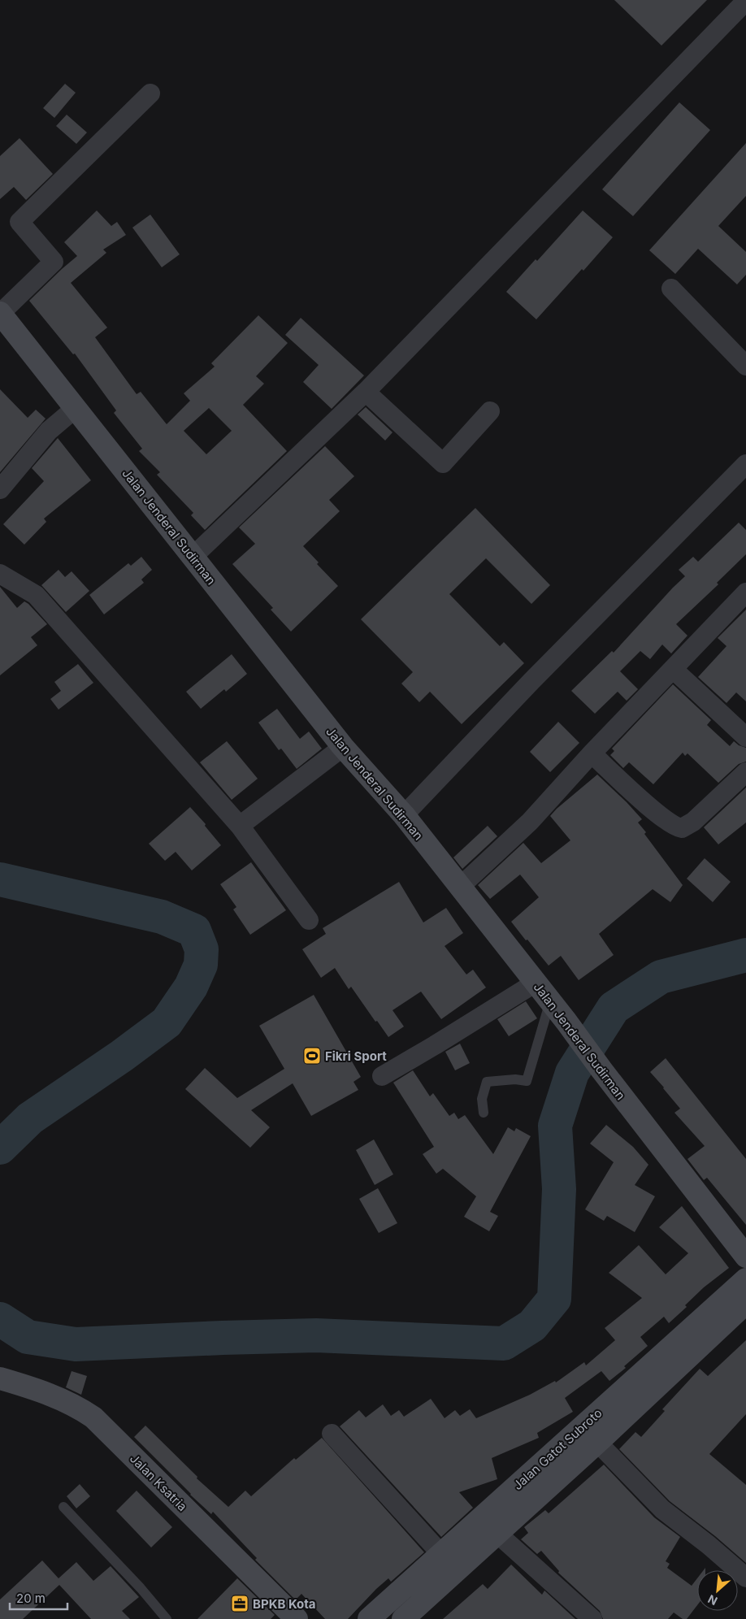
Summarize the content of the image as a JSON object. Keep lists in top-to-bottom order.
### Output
{
  "streets": {
    "street": ["Jalan Jenderal Sudirman", "Jalan Gatot Subroto", "Jalan Ksatria"]
  },
  "places": {
    "sports": ["Fikri Sport"],
    "office": ["BPKB Kota"]
  },
  "scale_bar": "20 m",
  "north": "bottom left"
}
